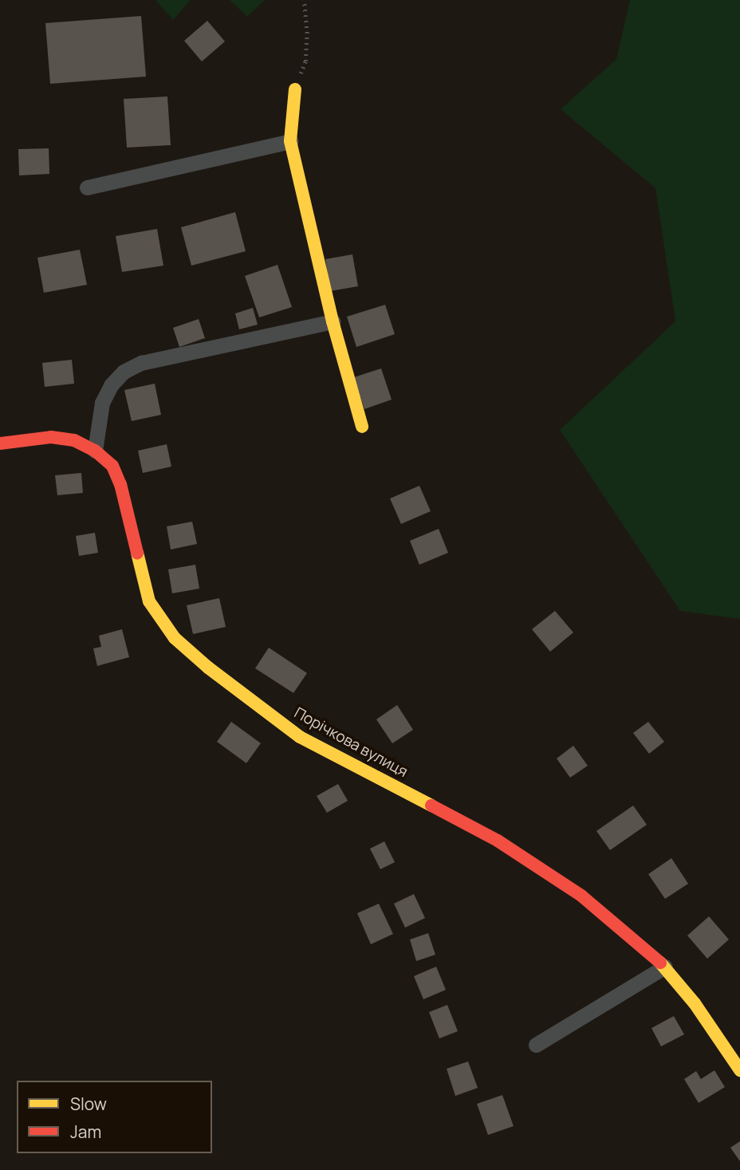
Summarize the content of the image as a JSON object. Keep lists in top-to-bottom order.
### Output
{
  "streets": {
    "street": ["Порічкова вулиця"]
  },
  "legend": ["Slow", "Jam"]
}
